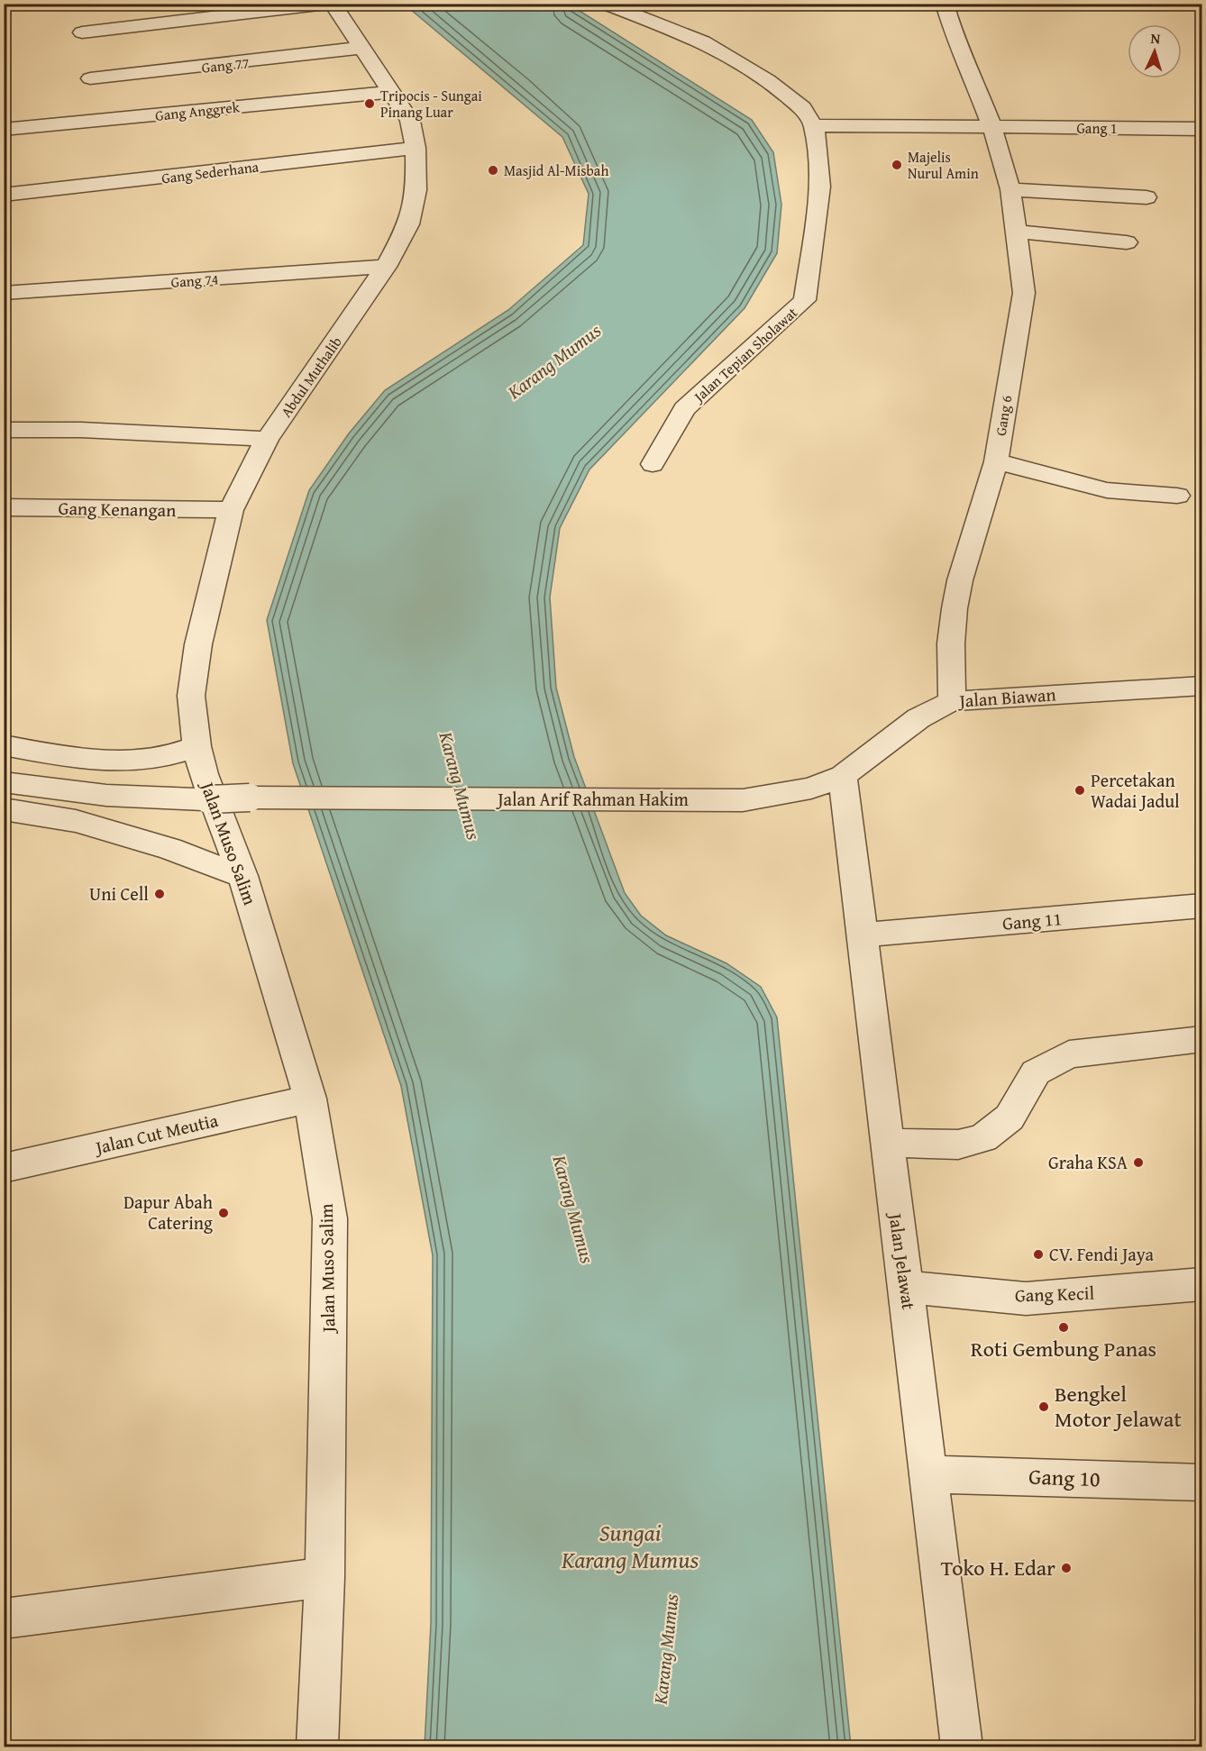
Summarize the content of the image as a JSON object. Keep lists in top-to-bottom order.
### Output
{
  "streets": {
    "street": [
      "Gang 77",
      "Gang Anggrek",
      "Gang 1",
      "Gang Sederhana",
      "Gang 74",
      "Jalan Tepian Sholawat",
      "Abdul Muthalib",
      "Gang 6",
      "Gang Kenangan",
      "Jalan Biawan",
      "Jalan Arif Rahman Hakim",
      "Jalan Muso Salim",
      "Gang 11",
      "Jalan Cut Meutia",
      "Jalan Jelawat",
      "Gang Kecil",
      "Gang 10"
    ]
  },
  "crossings": [
    ["Gang 77", "Abdul Muthalib"],
    ["Gang Anggrek", "Abdul Muthalib"],
    ["Gang 1", "Jalan Tepian Sholawat"],
    ["Gang 1", "Gang 6"],
    ["Gang Sederhana", "Abdul Muthalib"],
    ["Gang 74", "Abdul Muthalib"],
    ["Abdul Muthalib", "Gang Kenangan"],
    ["Abdul Muthalib", "Jalan Arif Rahman Hakim"],
    ["Abdul Muthalib", "Jalan Muso Salim"],
    ["Gang 6", "Jalan Biawan"],
    ["Jalan Biawan", "Jalan Arif Rahman Hakim"],
    ["Jalan Biawan", "Jalan Jelawat"],
    ["Jalan Arif Rahman Hakim", "Jalan Muso Salim"],
    ["Jalan Muso Salim", "Jalan Cut Meutia"],
    ["Gang 11", "Jalan Jelawat"],
    ["Jalan Jelawat", "Gang Kecil"],
    ["Jalan Jelawat", "Gang 10"]
  ],
  "water": ["Karang Mumus", "Sungai Karang Mumus"],
  "places": [
    "Tripocis - Sungai Pinang Luar",
    "Majelis Nurul Amin",
    "Masjid Al-Misbah",
    "Percetakan Wadai Jadul",
    "Uni Cell",
    "Graha KSA",
    "Dapur Abah Catering",
    "CV. Fendi Jaya",
    "Roti Gembung Panas",
    "Bengkel Motor Jelawat",
    "Toko H. Edar"
  ],
  "north": "top"
}
